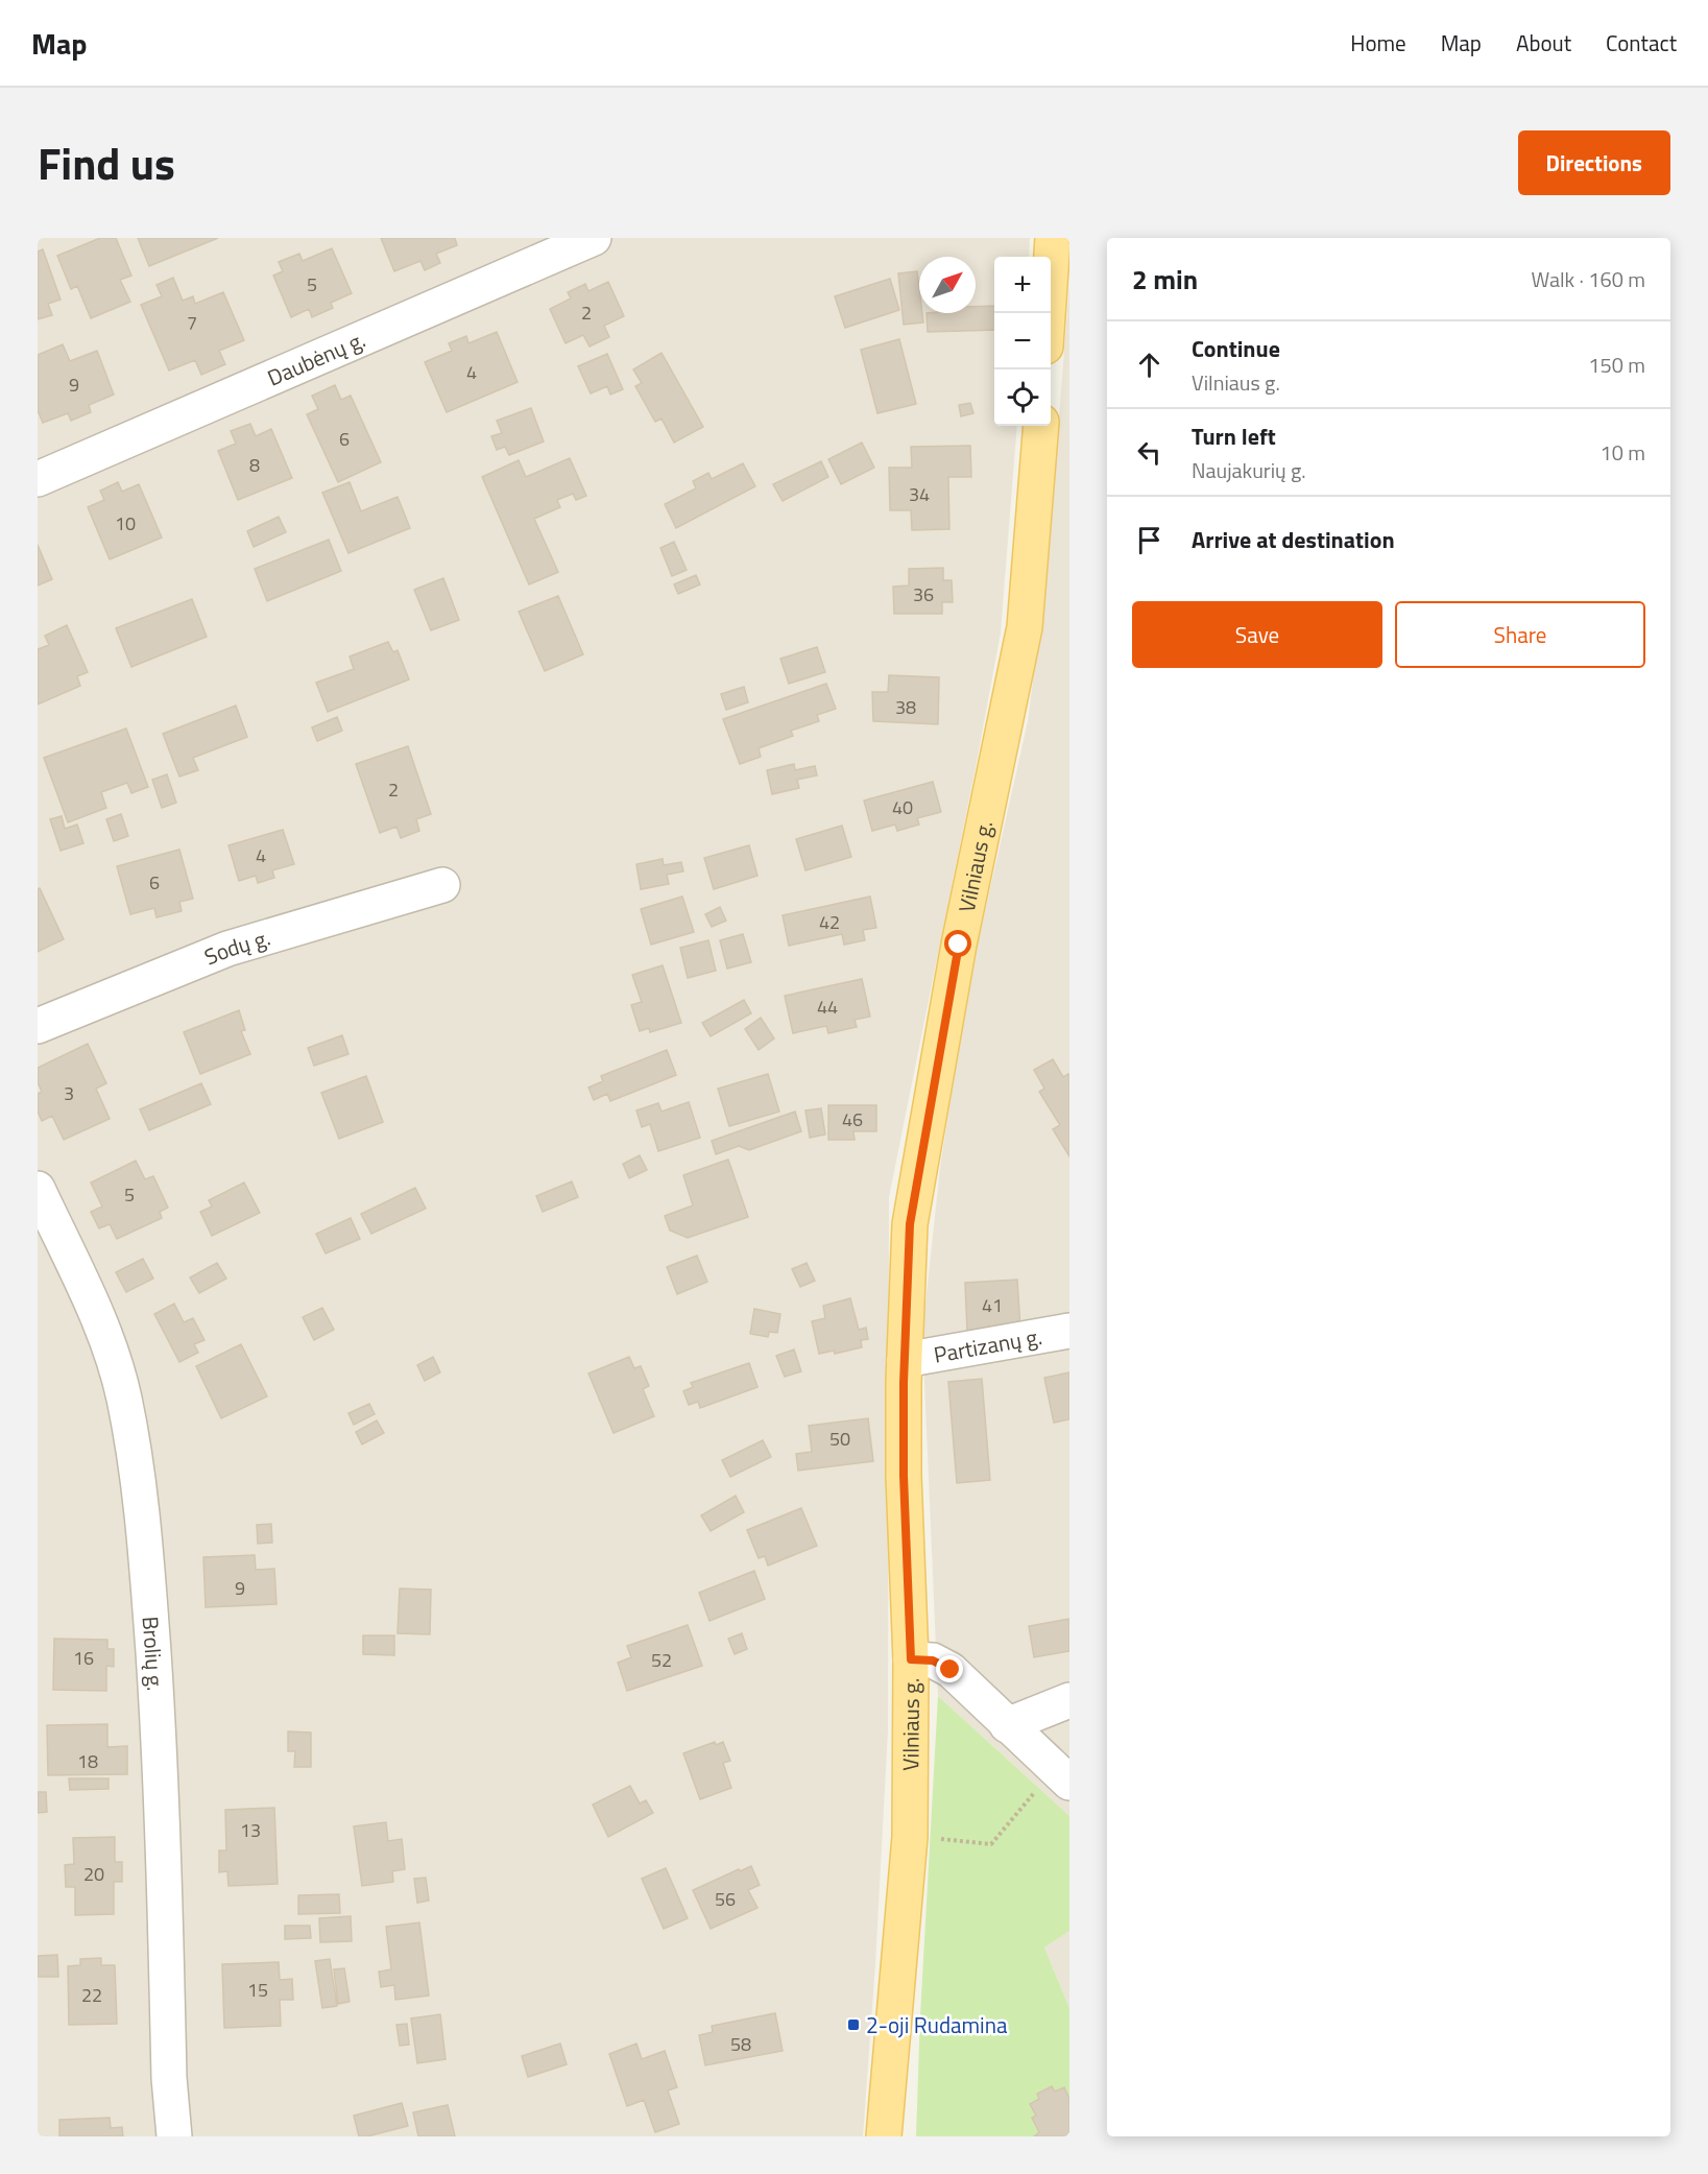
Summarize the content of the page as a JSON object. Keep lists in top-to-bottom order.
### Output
{
  "streets": {
    "main road": ["Vilniaus g."],
    "street": [
      "Daubėnų g.",
      "Sodų g.",
      "Partizanų g.",
      "Brolių g."
    ]
  },
  "crossings": [
    ["Vilniaus g.", "Partizanų g."]
  ],
  "places": {
    "transit": ["2-oji Rudamina"]
  },
  "house_numbers": [
    "5",
    "2",
    "7",
    "4",
    "9",
    "6",
    "8",
    "34",
    "10",
    "36",
    "38",
    "2",
    "40",
    "4",
    "6",
    "42",
    "44",
    "3",
    "46",
    "5",
    "41",
    "50",
    "9",
    "16",
    "52",
    "18",
    "13",
    "20",
    "56",
    "15",
    "22",
    "58"
  ],
  "north": "top right",
  "page": {
    "header": "Map",
    "nav": [
      "Home",
      "Map",
      "About",
      "Contact"
    ],
    "title": "Find us",
    "buttons": [
      "Directions",
      ["Save", "Share"]
    ],
    "heading": ["2 min", "Walk · 160 m"],
    "map_buttons": ["+", "−"],
    "list": [
      ["Continue", "Vilniaus g.", "150 m"],
      ["Turn left", "Naujakurių g.", "10 m"],
      "Arrive at destination"
    ]
  }
}
